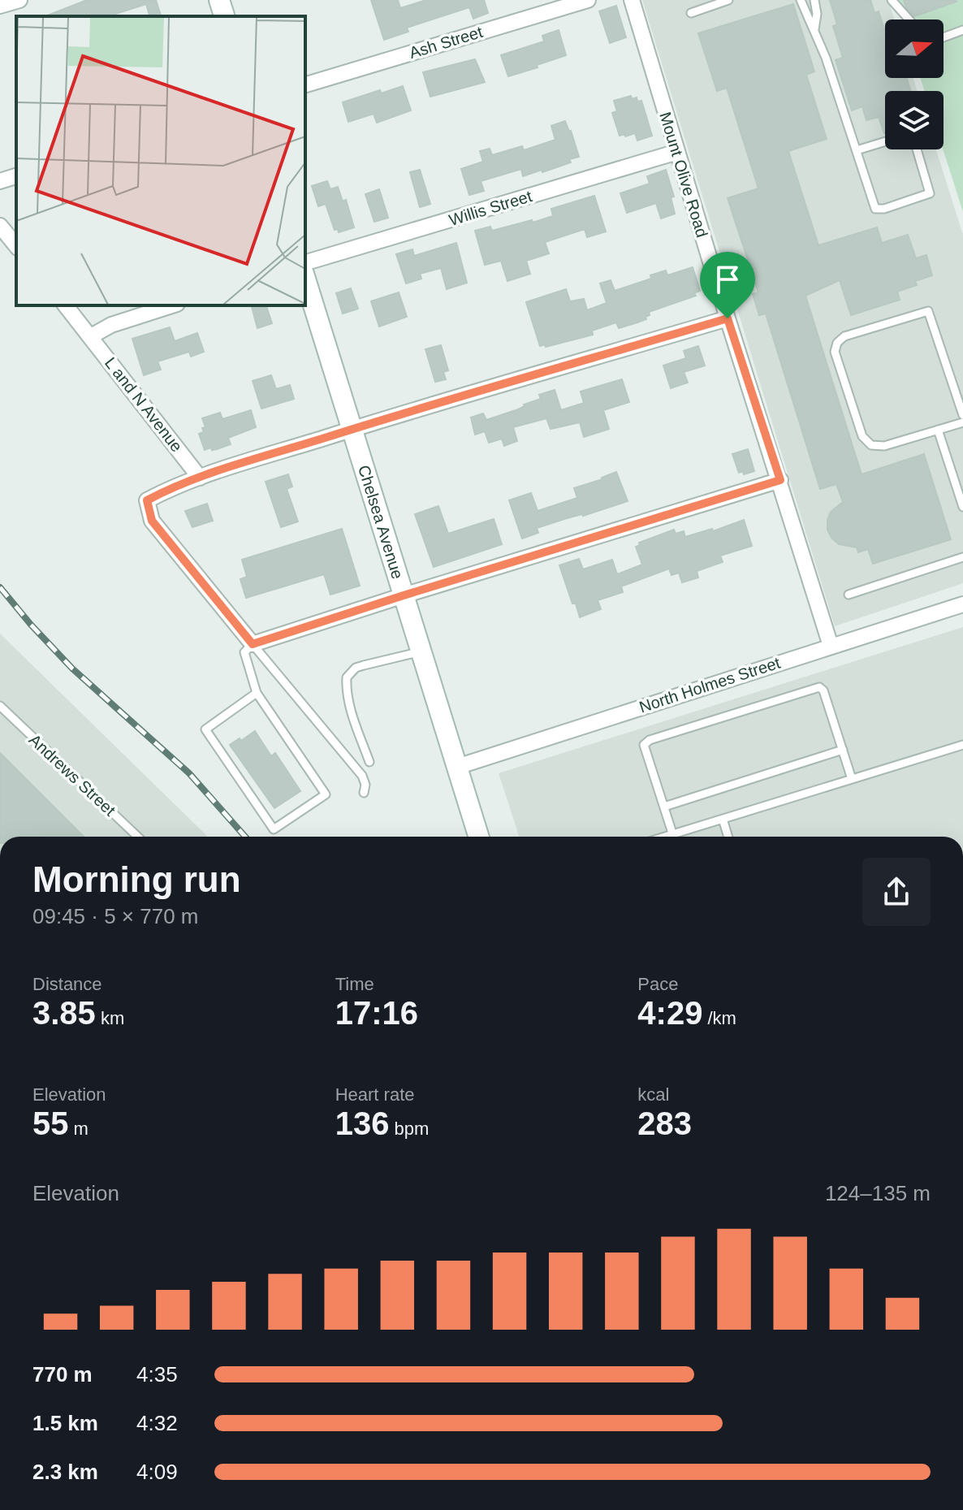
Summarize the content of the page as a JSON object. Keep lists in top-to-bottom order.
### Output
{
  "streets": {
    "main road": ["Chelsea Avenue"],
    "street": [
      "Ash Street",
      "Mount Olive Road",
      "Willis Street",
      "L and N Avenue",
      "North Holmes Street"
    ],
    "lane": ["Andrews Street"]
  },
  "crossings": [
    ["Mount Olive Road", "Willis Street"],
    ["Mount Olive Road", "North Holmes Street"],
    ["Chelsea Avenue", "North Holmes Street"]
  ],
  "north": "right",
  "page": {
    "heading": ["Morning run", "09:45 · 5 × 770 m"],
    "stats": [
      ["Distance", "3.85 km"],
      ["Time", "17:16"],
      ["Pace", "4:29 /km"],
      ["Elevation", "55 m"],
      ["Heart rate", "136 bpm"],
      ["kcal", "283"]
    ],
    "chart": ["Elevation", "124–135 m"],
    "list": [
      {
        "name": "770 m",
        "note": "4:35"
      },
      {
        "name": "1.5 km",
        "note": "4:32"
      },
      {
        "name": "2.3 km",
        "note": "4:09"
      }
    ]
  }
}
